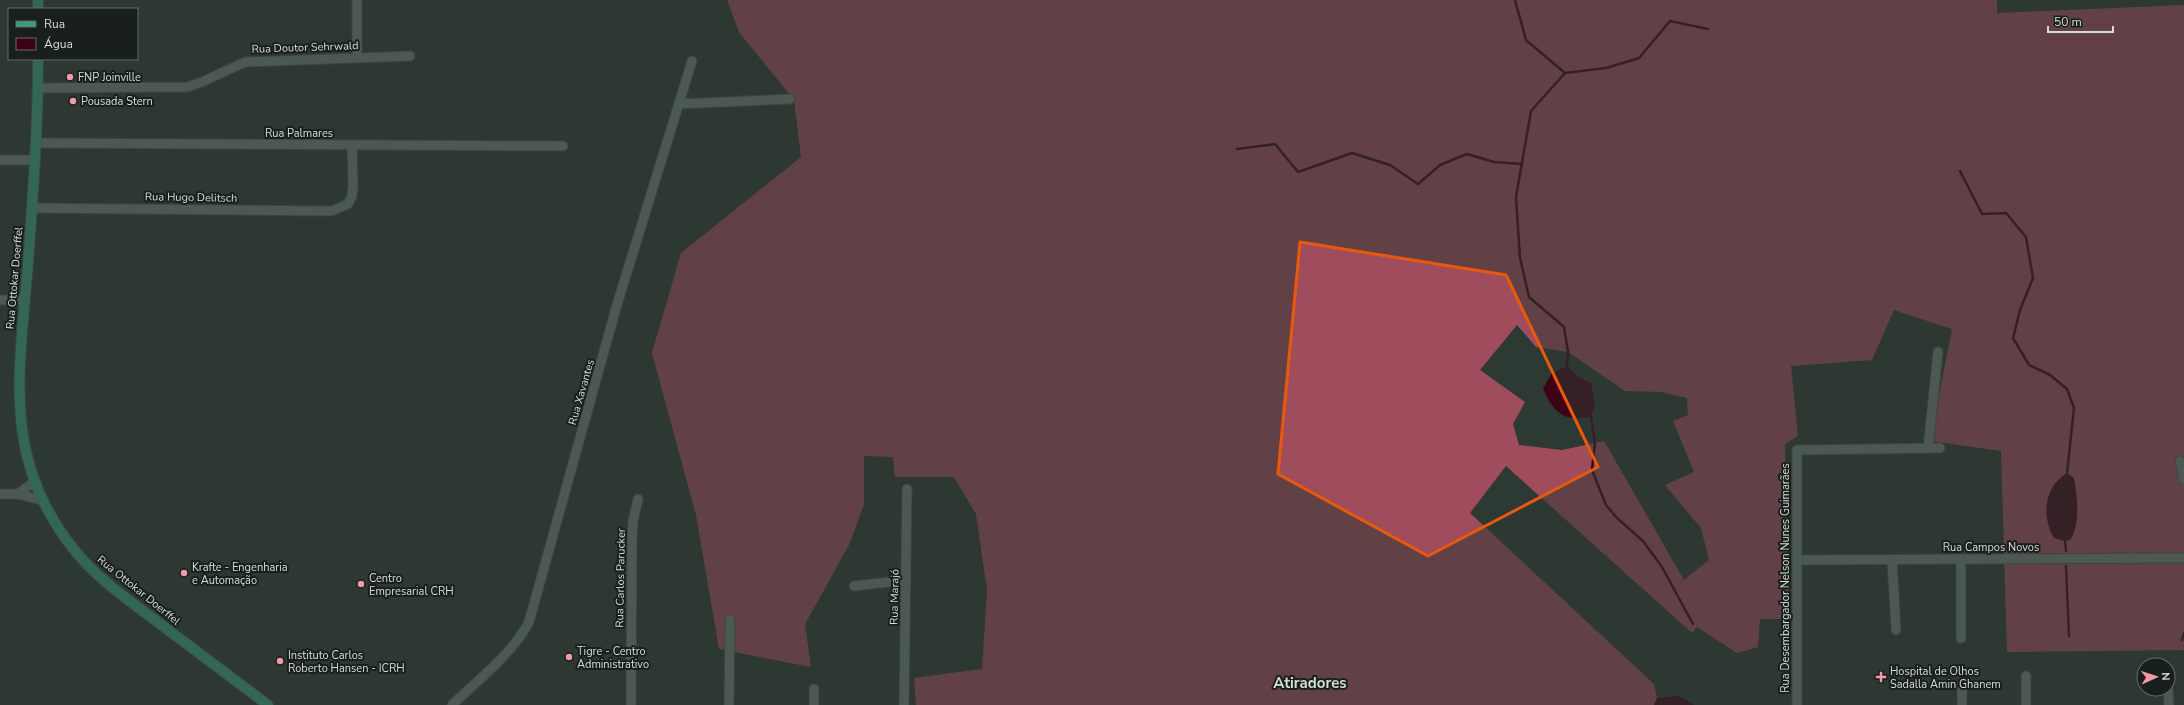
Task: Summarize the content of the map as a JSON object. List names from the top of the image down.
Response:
{
  "streets": {
    "main road": ["Rua Ottokar Doerffel"],
    "street": [
      "Rua Doutor Sehrwald",
      "Rua Palmares",
      "Rua Hugo Delitsch",
      "Rua Xavantes",
      "Rua Campos Novos",
      "Rua Carlos Parucker",
      "Rua Desembargador Nelson Nunes Guimarães",
      "Rua Marajó"
    ]
  },
  "crossings": [
    ["Rua Doutor Sehrwald", "Rua Ottokar Doerffel"],
    ["Rua Palmares", "Rua Hugo Delitsch"],
    ["Rua Palmares", "Rua Ottokar Doerffel"],
    ["Rua Hugo Delitsch", "Rua Ottokar Doerffel"],
    ["Rua Campos Novos", "Rua Desembargador Nelson Nunes Guimarães"]
  ],
  "districts": ["Atiradores"],
  "places": {
    "other": [
      "FNP Joinville",
      "Pousada Stern",
      "Krafte - Engenharia e Automação",
      "Centro Empresarial CRH",
      "Tigre - Centro Administrativo",
      "Instituto Carlos Roberto Hansen - ICRH"
    ],
    "health": ["Hospital de Olhos Sadalla Amin Ghanem"]
  },
  "legend": ["Rua", "Água"],
  "scale_bar": "50 m",
  "north": "right"
}
